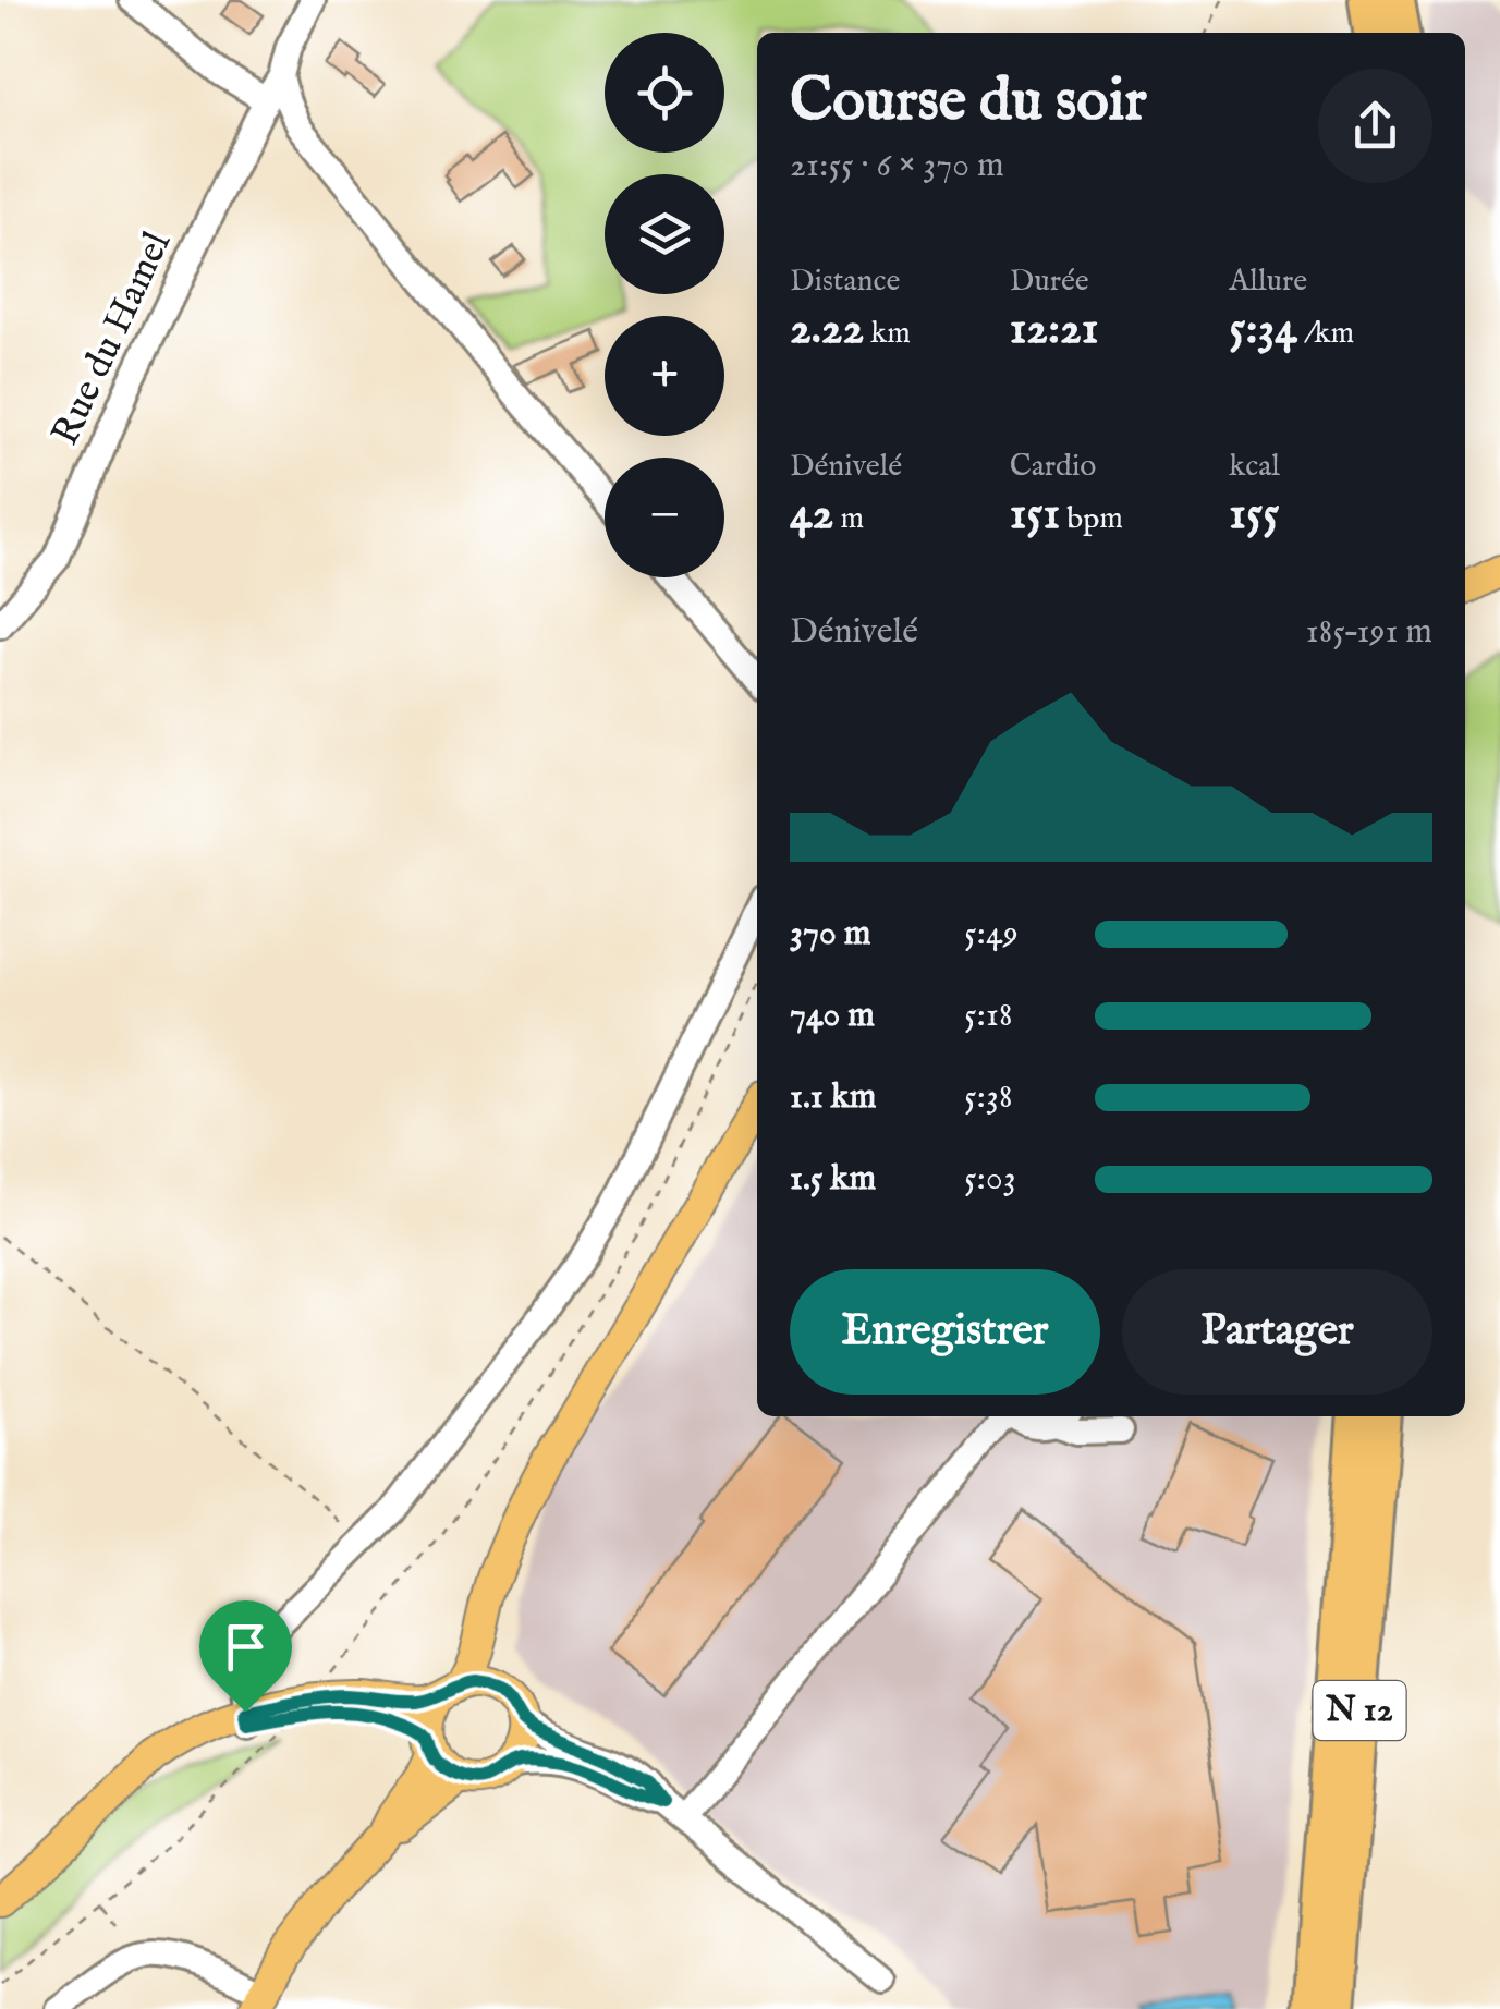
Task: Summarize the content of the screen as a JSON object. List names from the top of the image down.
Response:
{
  "streets": {
    "highway": ["N 12"],
    "street": ["Rue du Hamel"]
  },
  "page": {
    "map_buttons": ["+", "−"],
    "heading": ["Course du soir", "21:55 · 6 × 370 m"],
    "stats": [
      ["Distance", "2.22 km"],
      ["Durée", "12:21"],
      ["Allure", "5:34 /km"],
      ["Dénivelé", "42 m"],
      ["Cardio", "151 bpm"],
      ["kcal", "155"]
    ],
    "chart": ["Dénivelé", "185–191 m"],
    "list": [
      {
        "name": "370 m",
        "note": "5:49"
      },
      {
        "name": "740 m",
        "note": "5:18"
      },
      {
        "name": "1.1 km",
        "note": "5:38"
      },
      {
        "name": "1.5 km",
        "note": "5:03"
      }
    ],
    "buttons": ["Enregistrer", "Partager"]
  }
}
